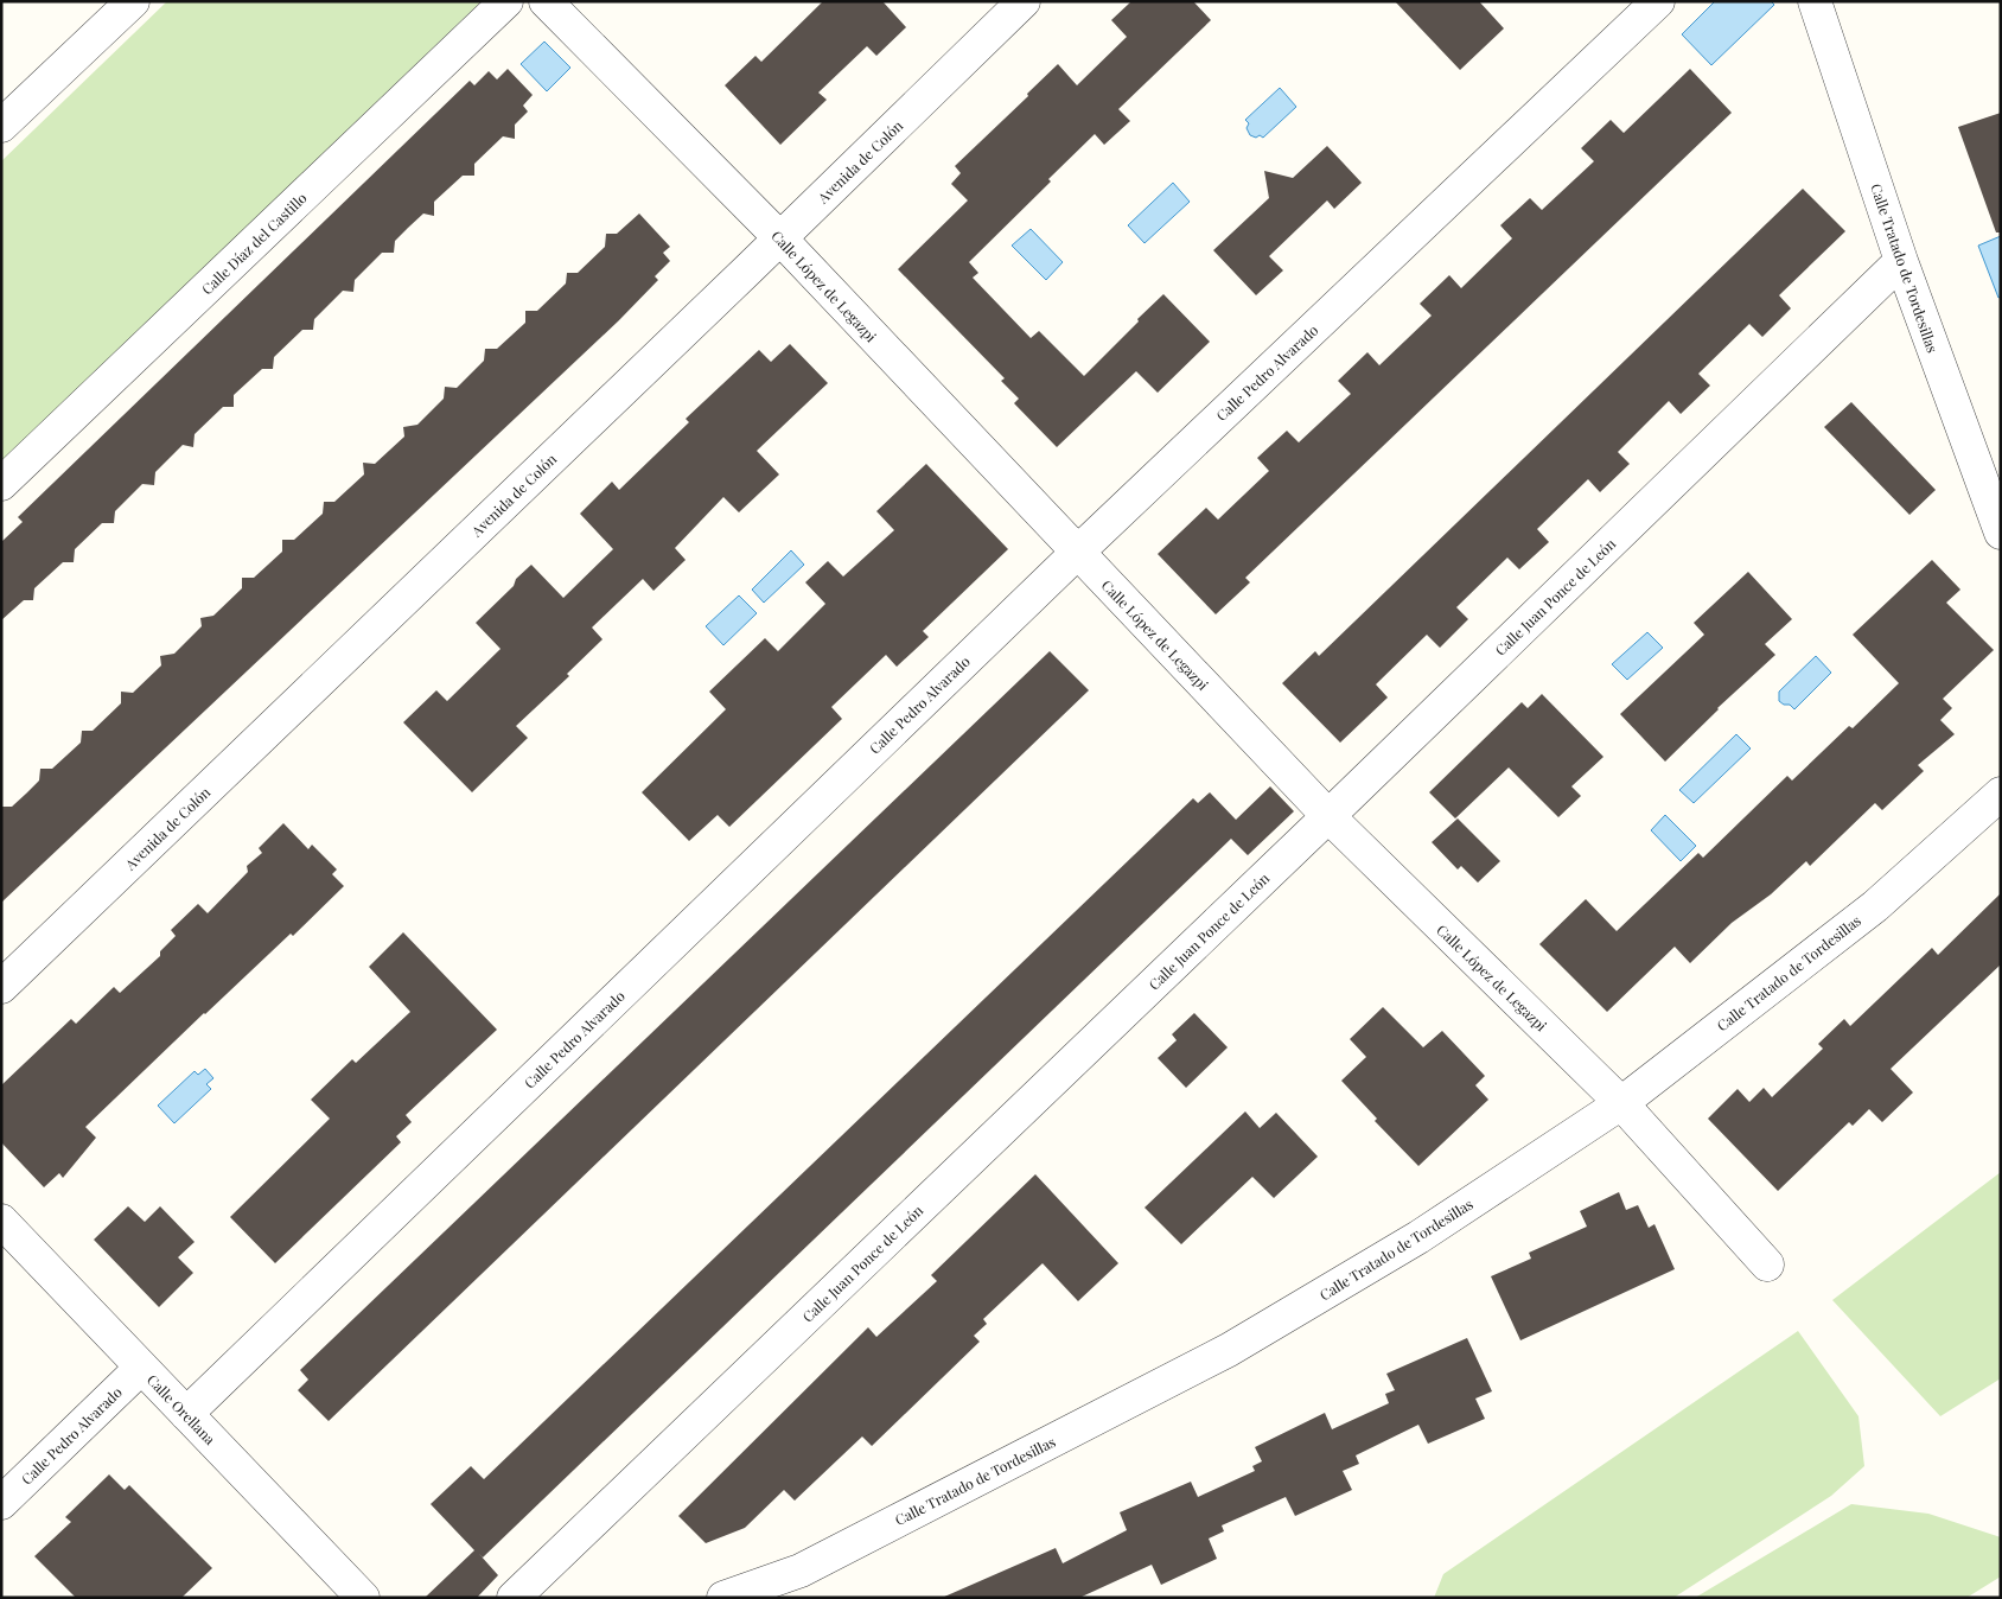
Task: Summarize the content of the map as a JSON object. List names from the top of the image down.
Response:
{
  "streets": {
    "street": [
      "Avenida de Colón",
      "Calle Díaz del Castillo",
      "Calle Tratado de Tordesillas",
      "Calle López de Legazpi",
      "Calle Pedro Alvarado",
      "Calle Juan Ponce de León",
      "Calle Orellana"
    ]
  },
  "crossings": [
    ["Avenida de Colón", "Calle López de Legazpi"],
    ["Calle Tratado de Tordesillas", "Calle López de Legazpi"],
    ["Calle Tratado de Tordesillas", "Calle Juan Ponce de León"],
    ["Calle López de Legazpi", "Calle Pedro Alvarado"],
    ["Calle López de Legazpi", "Calle Juan Ponce de León"],
    ["Calle Pedro Alvarado", "Calle Orellana"]
  ]
}
